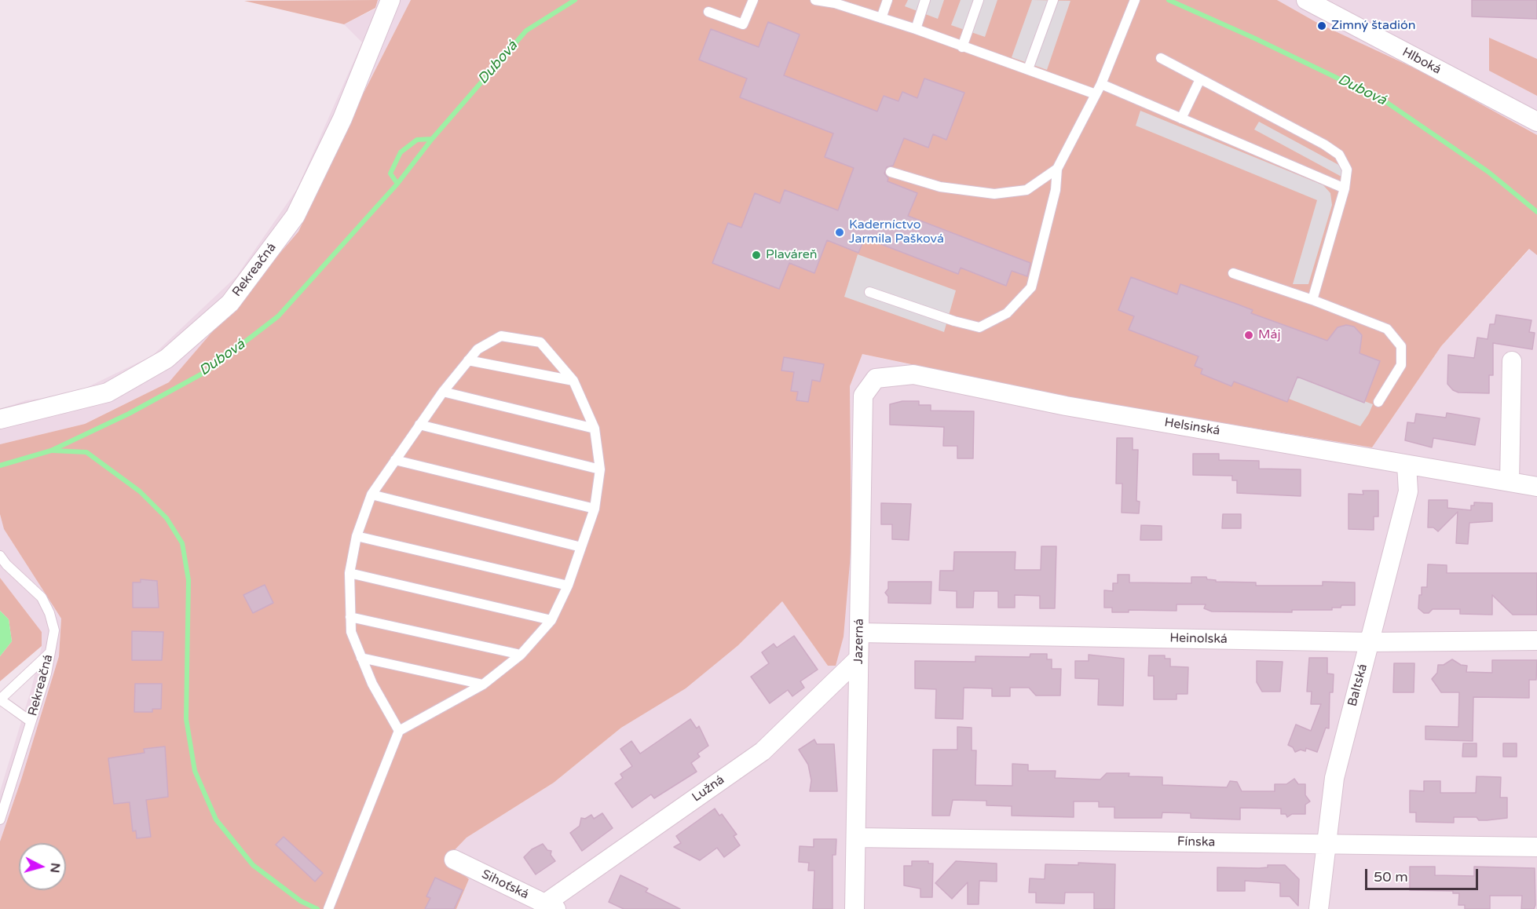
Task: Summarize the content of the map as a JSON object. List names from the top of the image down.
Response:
{
  "streets": {
    "street": [
      "Hlboká",
      "Rekreačná",
      "Helsinská",
      "Heinolská",
      "Jazerná",
      "Baltská",
      "Lužná",
      "Fínska",
      "Sihoťská"
    ]
  },
  "crossings": [
    ["Helsinská", "Jazerná"],
    ["Helsinská", "Baltská"],
    ["Heinolská", "Jazerná"],
    ["Heinolská", "Baltská"],
    ["Jazerná", "Lužná"],
    ["Jazerná", "Fínska"],
    ["Baltská", "Fínska"],
    ["Lužná", "Sihoťská"]
  ],
  "water": ["Dubová"],
  "places": [
    "Zimný štadión",
    "Kaderníctvo Jarmila Pašková",
    "Plaváreň",
    "Máj"
  ],
  "scale_bar": "50 m",
  "north": "right"
}
